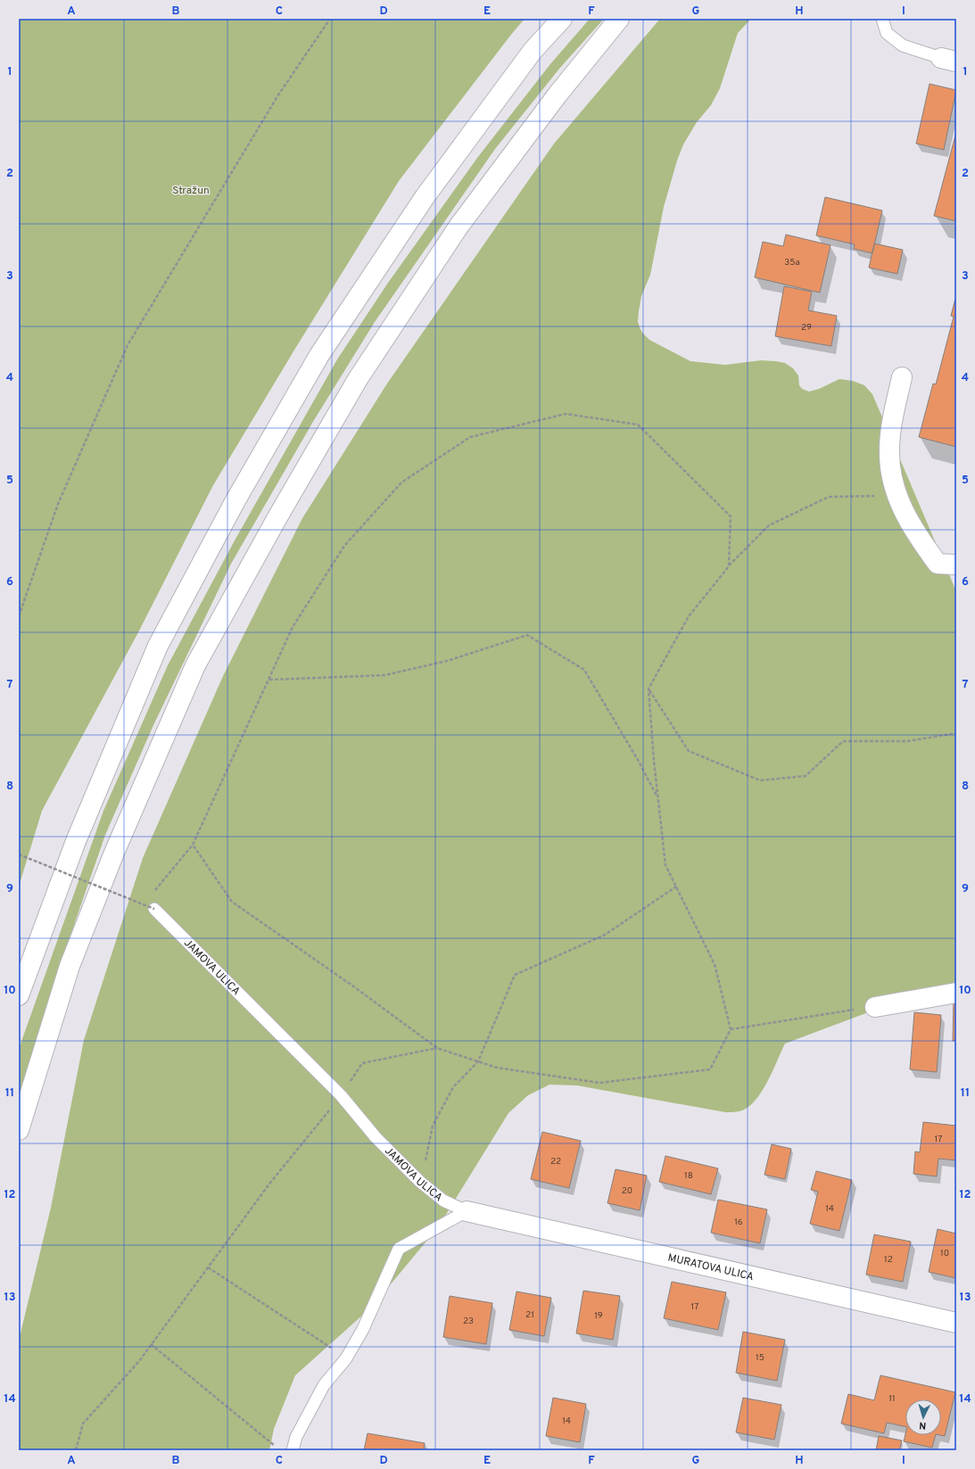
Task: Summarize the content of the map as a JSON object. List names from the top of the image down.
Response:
{
  "streets": {
    "main road": ["MURATOVA ULICA"],
    "lane": ["JAMOVA ULICA"]
  },
  "crossings": [
    ["JAMOVA ULICA", "MURATOVA ULICA"]
  ],
  "parks": ["Stražun"],
  "house_numbers": [
    "35a",
    "29",
    "17",
    "22",
    "18",
    "20",
    "14",
    "16",
    "10",
    "12",
    "17",
    "21",
    "19",
    "23",
    "15",
    "11",
    "14"
  ],
  "north": "bottom",
  "grid": {
    "columns": [
      "A",
      "B",
      "C",
      "D",
      "E",
      "F",
      "G",
      "H",
      "I"
    ],
    "rows": [
      "1",
      "2",
      "3",
      "4",
      "5",
      "6",
      "7",
      "8",
      "9",
      "10",
      "11",
      "12",
      "13",
      "14"
    ]
  }
}
